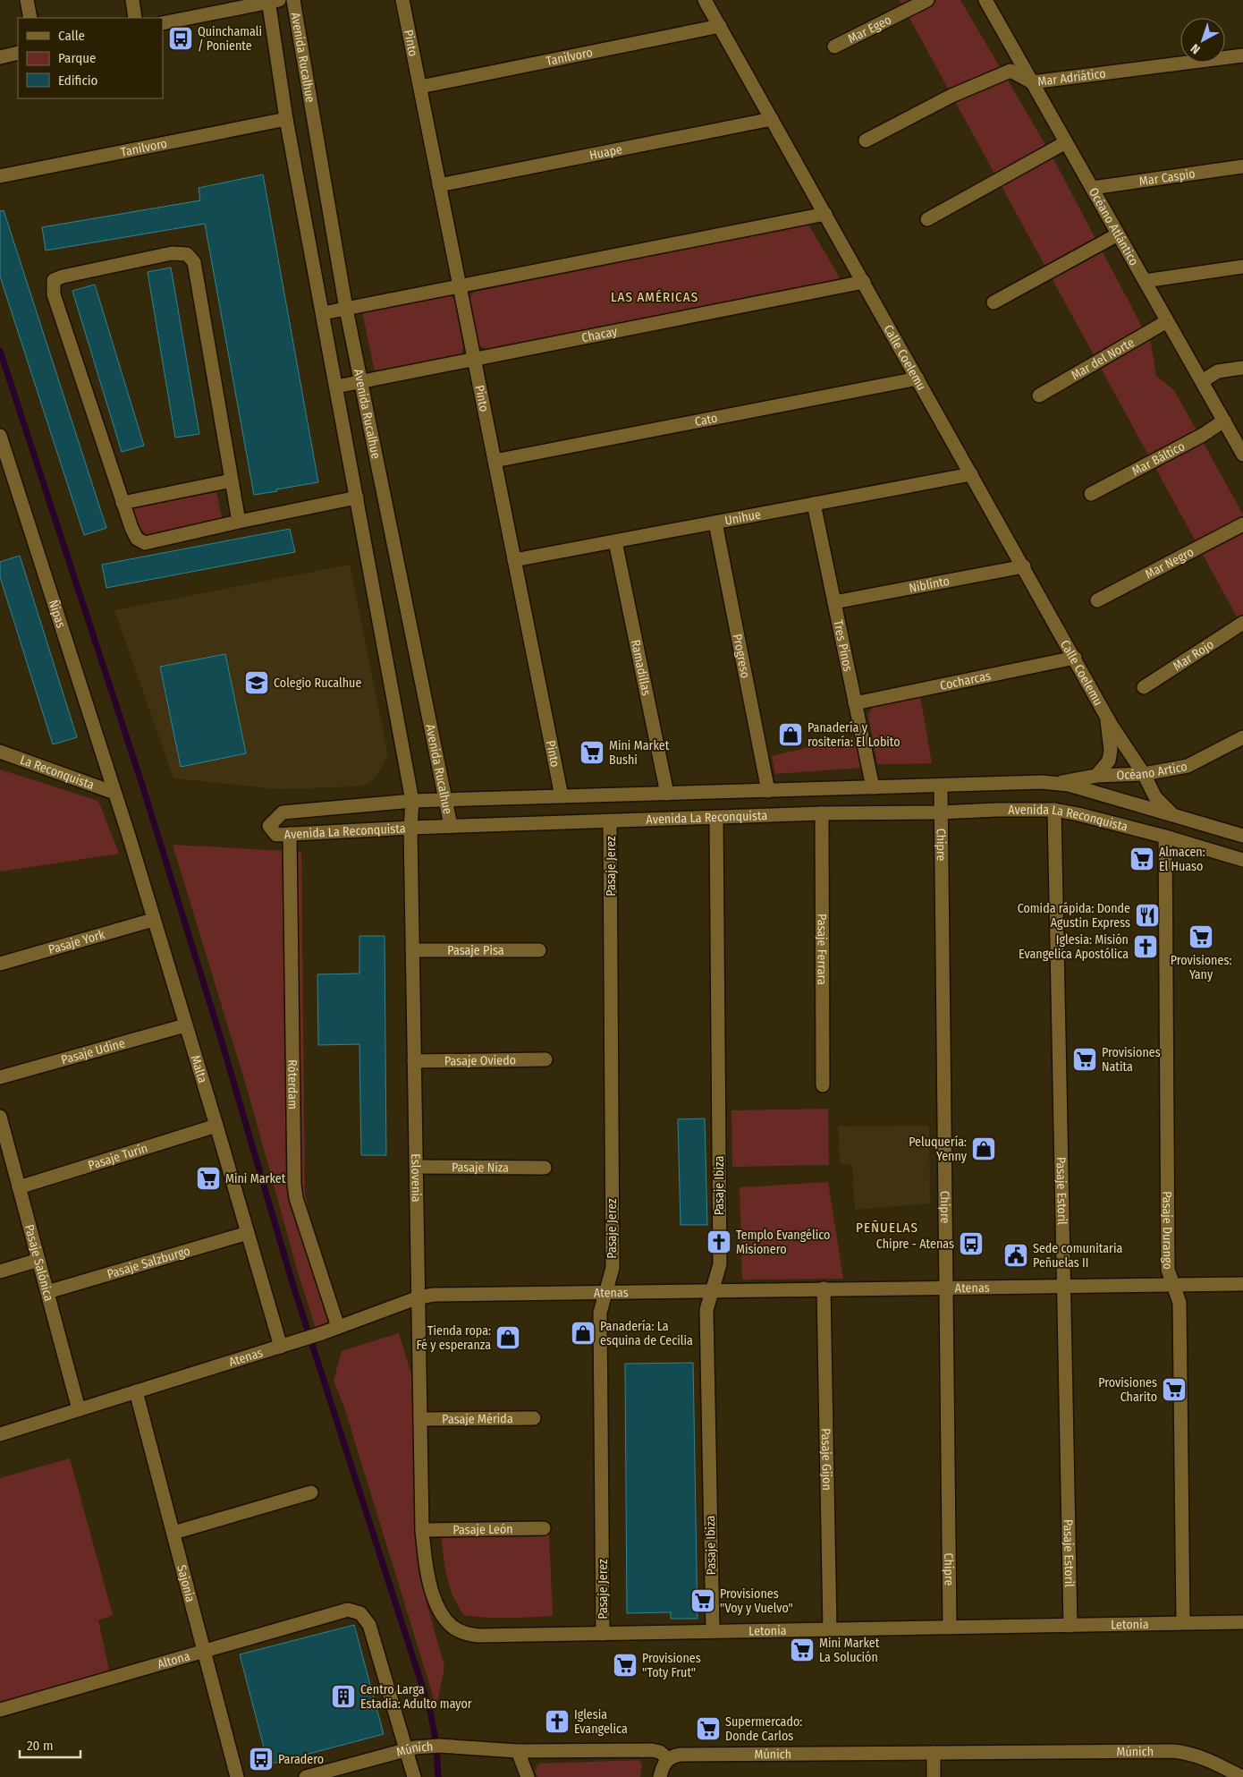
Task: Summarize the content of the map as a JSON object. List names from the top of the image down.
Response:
{
  "streets": {
    "street": [
      "Mar Egeo",
      "Pinto",
      "Tanilvoro",
      "Avenida Rucalhue",
      "Mar Adriático",
      "Huape",
      "Mar Caspio",
      "Océano Atlántico",
      "Chacay",
      "Calle Coelemu",
      "Mar del Norte",
      "Cato",
      "Mar Báltico",
      "Unihue",
      "Mar Negro",
      "Niblinto",
      "Ñipas",
      "Tres Pinos",
      "Mar Rojo",
      "Progreso",
      "Ramadillas",
      "Cocharcas",
      "Océano Artico",
      "La Reconquista",
      "Avenida La Reconquista",
      "Chipre",
      "Pasaje Jerez",
      "Pasaje York",
      "Pasaje Ferrara",
      "Pasaje Pisa",
      "Pasaje Udine",
      "Pasaje Oviedo",
      "Malta",
      "Róterdam",
      "Pasaje Turín",
      "Pasaje Niza",
      "Eslovenia",
      "Pasaje Ibiza",
      "Pasaje Estoril",
      "Pasaje Durango",
      "Pasaje Salónica",
      "Pasaje Salzburgo",
      "Atenas",
      "Pasaje Mérida",
      "Pasaje Gijon",
      "Pasaje León",
      "Sajonia",
      "Letonia",
      "Altona",
      "Múnich"
    ]
  },
  "crossings": [
    ["Pinto", "Tanilvoro"],
    ["Pinto", "Huape"],
    ["Pinto", "Chacay"],
    ["Pinto", "Cato"],
    ["Pinto", "Unihue"],
    ["Pinto", "Avenida La Reconquista"],
    ["Tanilvoro", "Avenida Rucalhue"],
    ["Tanilvoro", "Calle Coelemu"],
    ["Avenida Rucalhue", "Chacay"],
    ["Avenida Rucalhue", "Avenida La Reconquista"],
    ["Avenida Rucalhue", "Eslovenia"],
    ["Mar Adriático", "Océano Atlántico"],
    ["Huape", "Calle Coelemu"],
    ["Mar Caspio", "Océano Atlántico"],
    ["Océano Atlántico", "Mar del Norte"],
    ["Océano Atlántico", "Mar Báltico"],
    ["Chacay", "Calle Coelemu"],
    ["Calle Coelemu", "Cato"],
    ["Calle Coelemu", "Unihue"],
    ["Calle Coelemu", "Niblinto"],
    ["Calle Coelemu", "Cocharcas"],
    ["Calle Coelemu", "Océano Artico"],
    ["Calle Coelemu", "Avenida La Reconquista"],
    ["Unihue", "Tres Pinos"],
    ["Unihue", "Progreso"],
    ["Unihue", "Ramadillas"],
    ["Niblinto", "Tres Pinos"],
    ["Ñipas", "La Reconquista"],
    ["Ñipas", "Malta"],
    ["Tres Pinos", "Cocharcas"],
    ["Tres Pinos", "Avenida La Reconquista"],
    ["Progreso", "Avenida La Reconquista"],
    ["Ramadillas", "Avenida La Reconquista"],
    ["Océano Artico", "Avenida La Reconquista"],
    ["La Reconquista", "Malta"],
    ["Avenida La Reconquista", "Chipre"],
    ["Avenida La Reconquista", "Pasaje Jerez"],
    ["Avenida La Reconquista", "Pasaje Ferrara"],
    ["Avenida La Reconquista", "Róterdam"],
    ["Avenida La Reconquista", "Eslovenia"],
    ["Avenida La Reconquista", "Pasaje Ibiza"],
    ["Avenida La Reconquista", "Pasaje Estoril"],
    ["Avenida La Reconquista", "Pasaje Durango"],
    ["Chipre", "Atenas"],
    ["Chipre", "Letonia"],
    ["Pasaje Jerez", "Atenas"],
    ["Pasaje Jerez", "Letonia"],
    ["Pasaje York", "Malta"],
    ["Pasaje Pisa", "Eslovenia"],
    ["Pasaje Udine", "Malta"],
    ["Pasaje Oviedo", "Eslovenia"],
    ["Malta", "Pasaje Turín"],
    ["Malta", "Pasaje Salzburgo"],
    ["Malta", "Atenas"],
    ["Róterdam", "Atenas"],
    ["Pasaje Turín", "Pasaje Salónica"],
    ["Pasaje Niza", "Eslovenia"],
    ["Eslovenia", "Atenas"],
    ["Eslovenia", "Pasaje Mérida"],
    ["Eslovenia", "Pasaje León"],
    ["Eslovenia", "Letonia"],
    ["Pasaje Ibiza", "Atenas"],
    ["Pasaje Ibiza", "Letonia"],
    ["Pasaje Estoril", "Atenas"],
    ["Pasaje Estoril", "Letonia"],
    ["Pasaje Durango", "Atenas"],
    ["Pasaje Durango", "Letonia"],
    ["Pasaje Salónica", "Pasaje Salzburgo"],
    ["Pasaje Salónica", "Atenas"],
    ["Atenas", "Pasaje Gijon"],
    ["Atenas", "Sajonia"],
    ["Pasaje Gijon", "Letonia"],
    ["Pasaje León", "Letonia"],
    ["Sajonia", "Altona"],
    ["Altona", "Múnich"]
  ],
  "districts": ["LAS AMÉRICAS", "PEÑUELAS"],
  "places": {
    "bus stop": ["Quinchamali / Poniente", "Chipre - Atenas", "Paradero"],
    "school or university": ["Colegio Rucalhue"],
    "shop": [
      "Panadería y rositería: El Lobito",
      "Peluquería: Yenny",
      "Panadería: La esquina de Cecilia",
      "Tienda ropa: Fé y esperanza"
    ],
    "supermarket": [
      "Mini Market Bushi",
      "Almacen: El Huaso",
      "Provisiones: Yany",
      "Provisiones Natita",
      "Mini Market",
      "Provisiones Charito",
      "Provisiones \"Voy y Vuelvo\"",
      "Mini Market La Solución",
      "Provisiones \"Toty Frut\"",
      "Supermercado: Donde Carlos"
    ],
    "restaurant": ["Comida rápida: Donde Agustin Express"],
    "church": ["Iglesia: Misión Evangelica Apostólica", "Templo Evangélico Misionero", "Iglesia Evangelica"],
    "public building": ["Sede comunitaria Peñuelas II"],
    "building": ["Centro Larga Estadia: Adulto mayor"]
  },
  "legend": ["Calle", "Parque", "Edificio"],
  "scale_bar": "20 m",
  "north": "bottom left"
}
